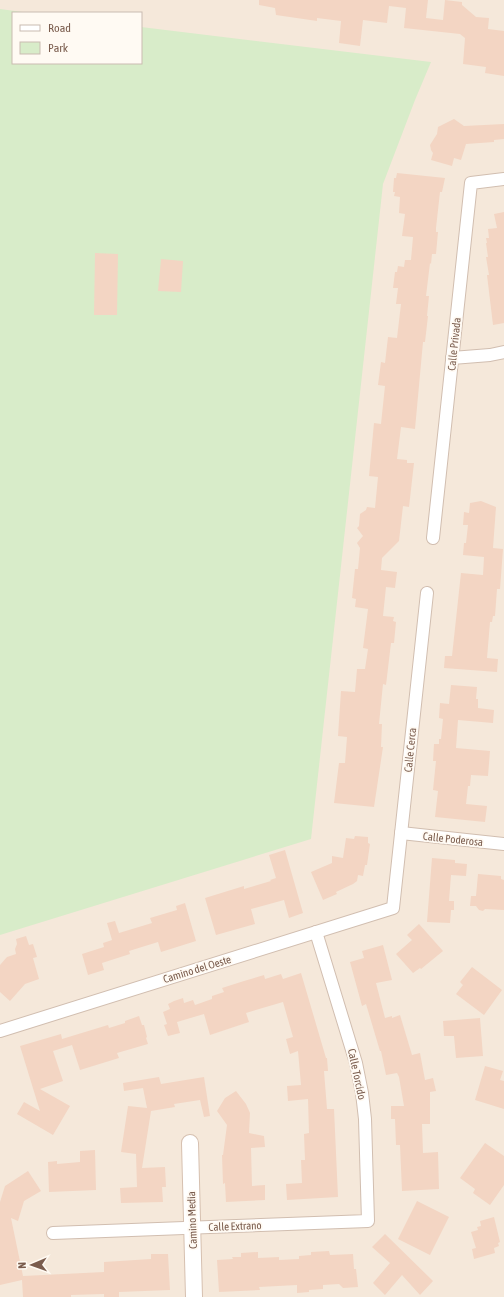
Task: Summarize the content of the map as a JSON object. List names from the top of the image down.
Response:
{
  "streets": {
    "street": [
      "Calle Privada",
      "Calle Cerca",
      "Calle Poderosa",
      "Camino del Oeste",
      "Calle Torcido",
      "Camino Media",
      "Calle Extrano"
    ]
  },
  "crossings": [
    ["Calle Cerca", "Calle Poderosa"],
    ["Calle Cerca", "Camino del Oeste"],
    ["Camino del Oeste", "Calle Torcido"],
    ["Calle Torcido", "Calle Extrano"],
    ["Camino Media", "Calle Extrano"]
  ],
  "legend": ["Road", "Park"],
  "north": "left"
}
